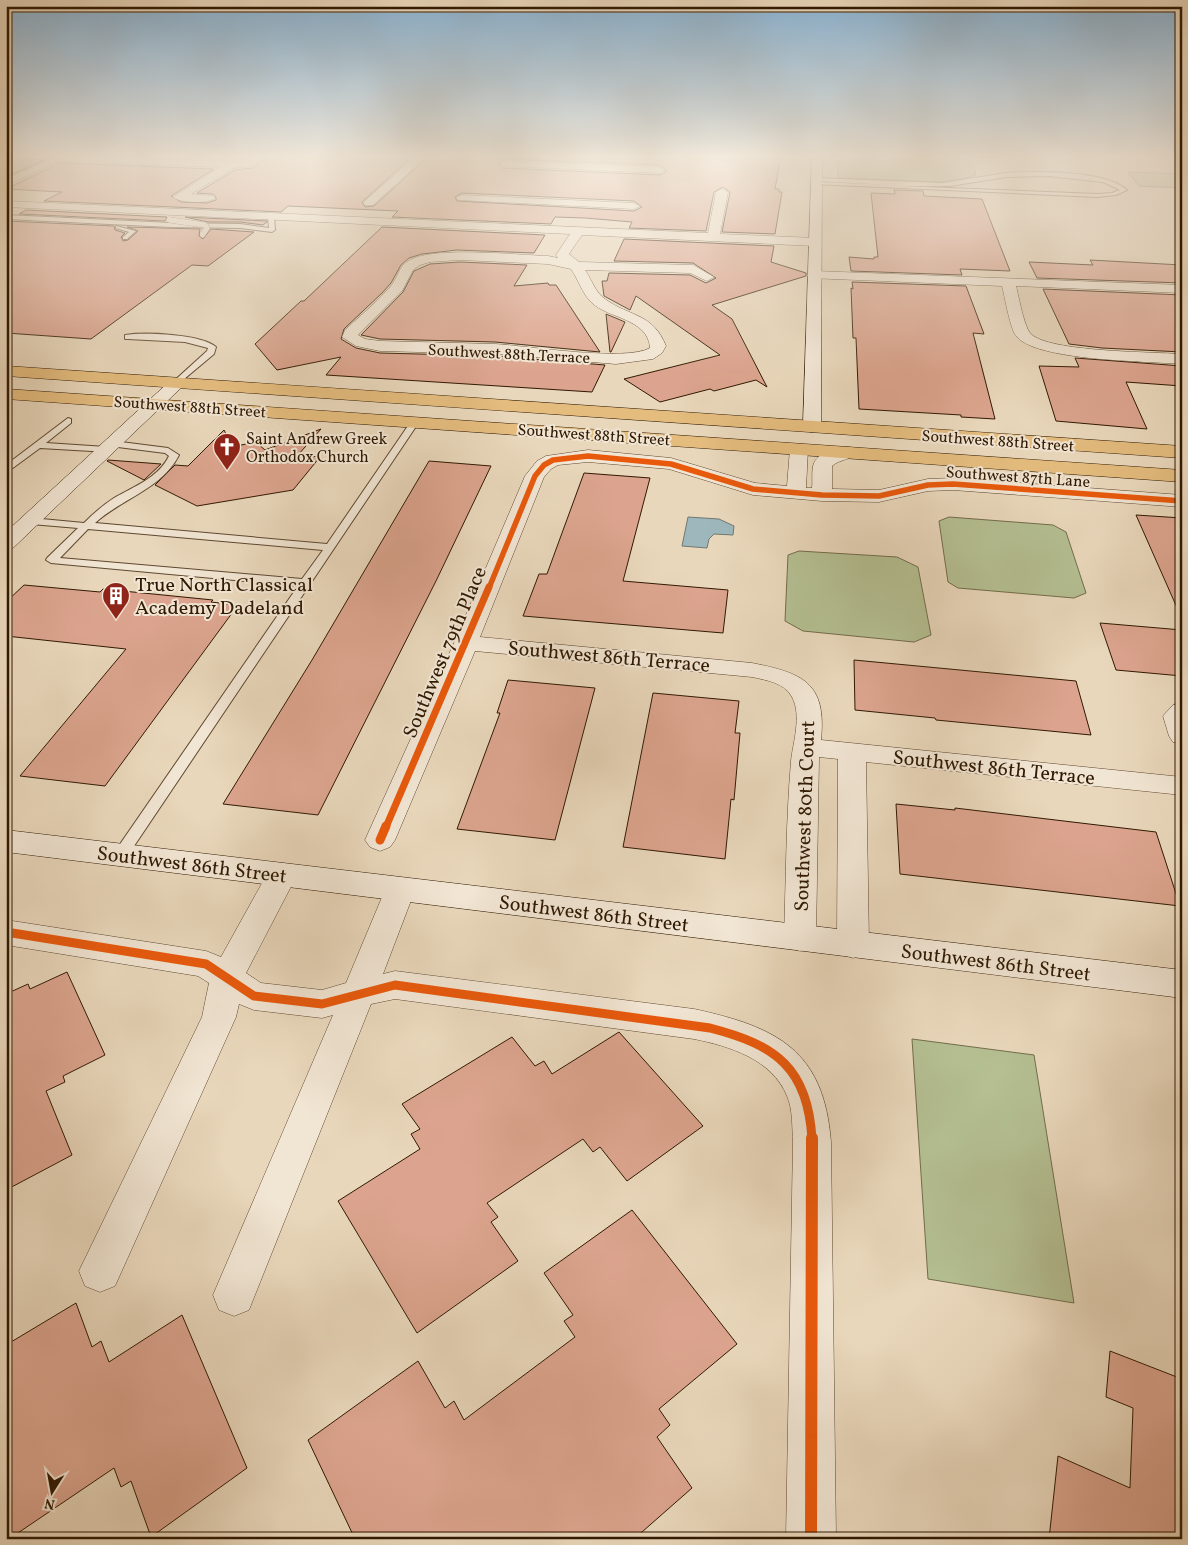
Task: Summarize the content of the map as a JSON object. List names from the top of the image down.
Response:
{
  "streets": {
    "main road": ["Southwest 88th Street"],
    "street": [
      "Southwest 88th Terrace",
      "Southwest 87th Lane",
      "Southwest 79th Place",
      "Southwest 86th Terrace",
      "Southwest 80th Court",
      "Southwest 86th Street"
    ]
  },
  "crossings": [
    ["Southwest 87th Lane", "Southwest 79th Place"],
    ["Southwest 79th Place", "Southwest 86th Terrace"],
    ["Southwest 86th Terrace", "Southwest 80th Court"],
    ["Southwest 80th Court", "Southwest 86th Street"]
  ],
  "places": {
    "church": ["Saint Andrew Greek Orthodox Church"],
    "building": ["True North Classical Academy Dadeland"]
  },
  "north": "bottom"
}
